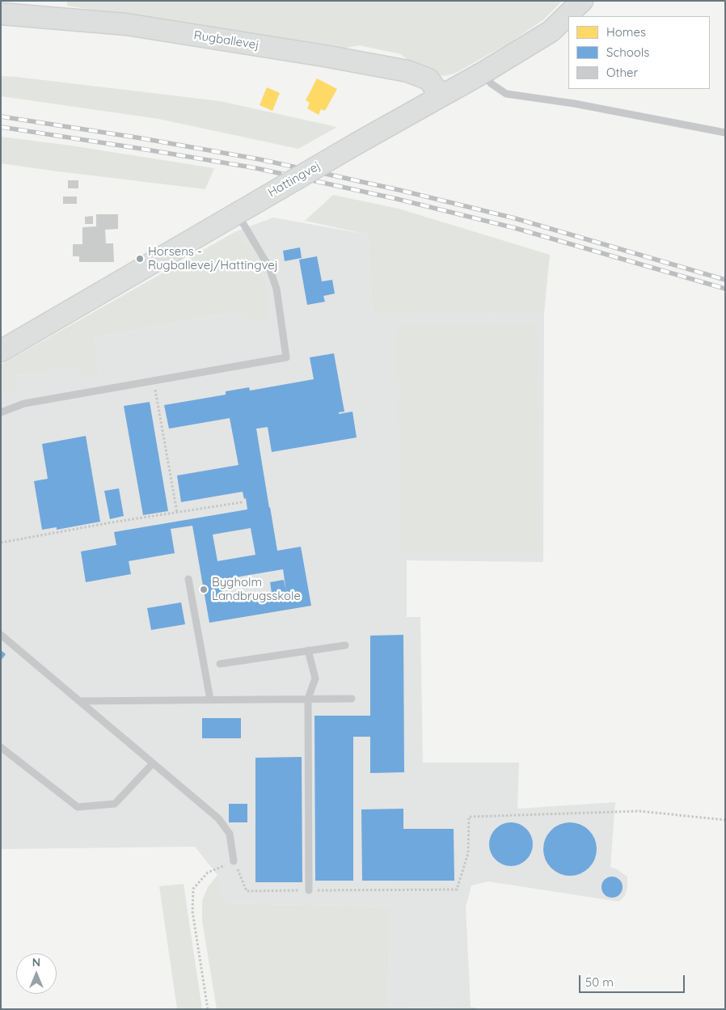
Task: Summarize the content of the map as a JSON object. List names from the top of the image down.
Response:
{
  "streets": {
    "street": ["Rugballevej", "Hattingvej"]
  },
  "crossings": [
    ["Rugballevej", "Hattingvej"]
  ],
  "places": ["Horsens - Rugballevej/Hattingvej", "Bygholm Landbrugsskole"],
  "legend": ["Homes", "Schools", "Other"],
  "scale_bar": "50 m",
  "north": "top"
}
